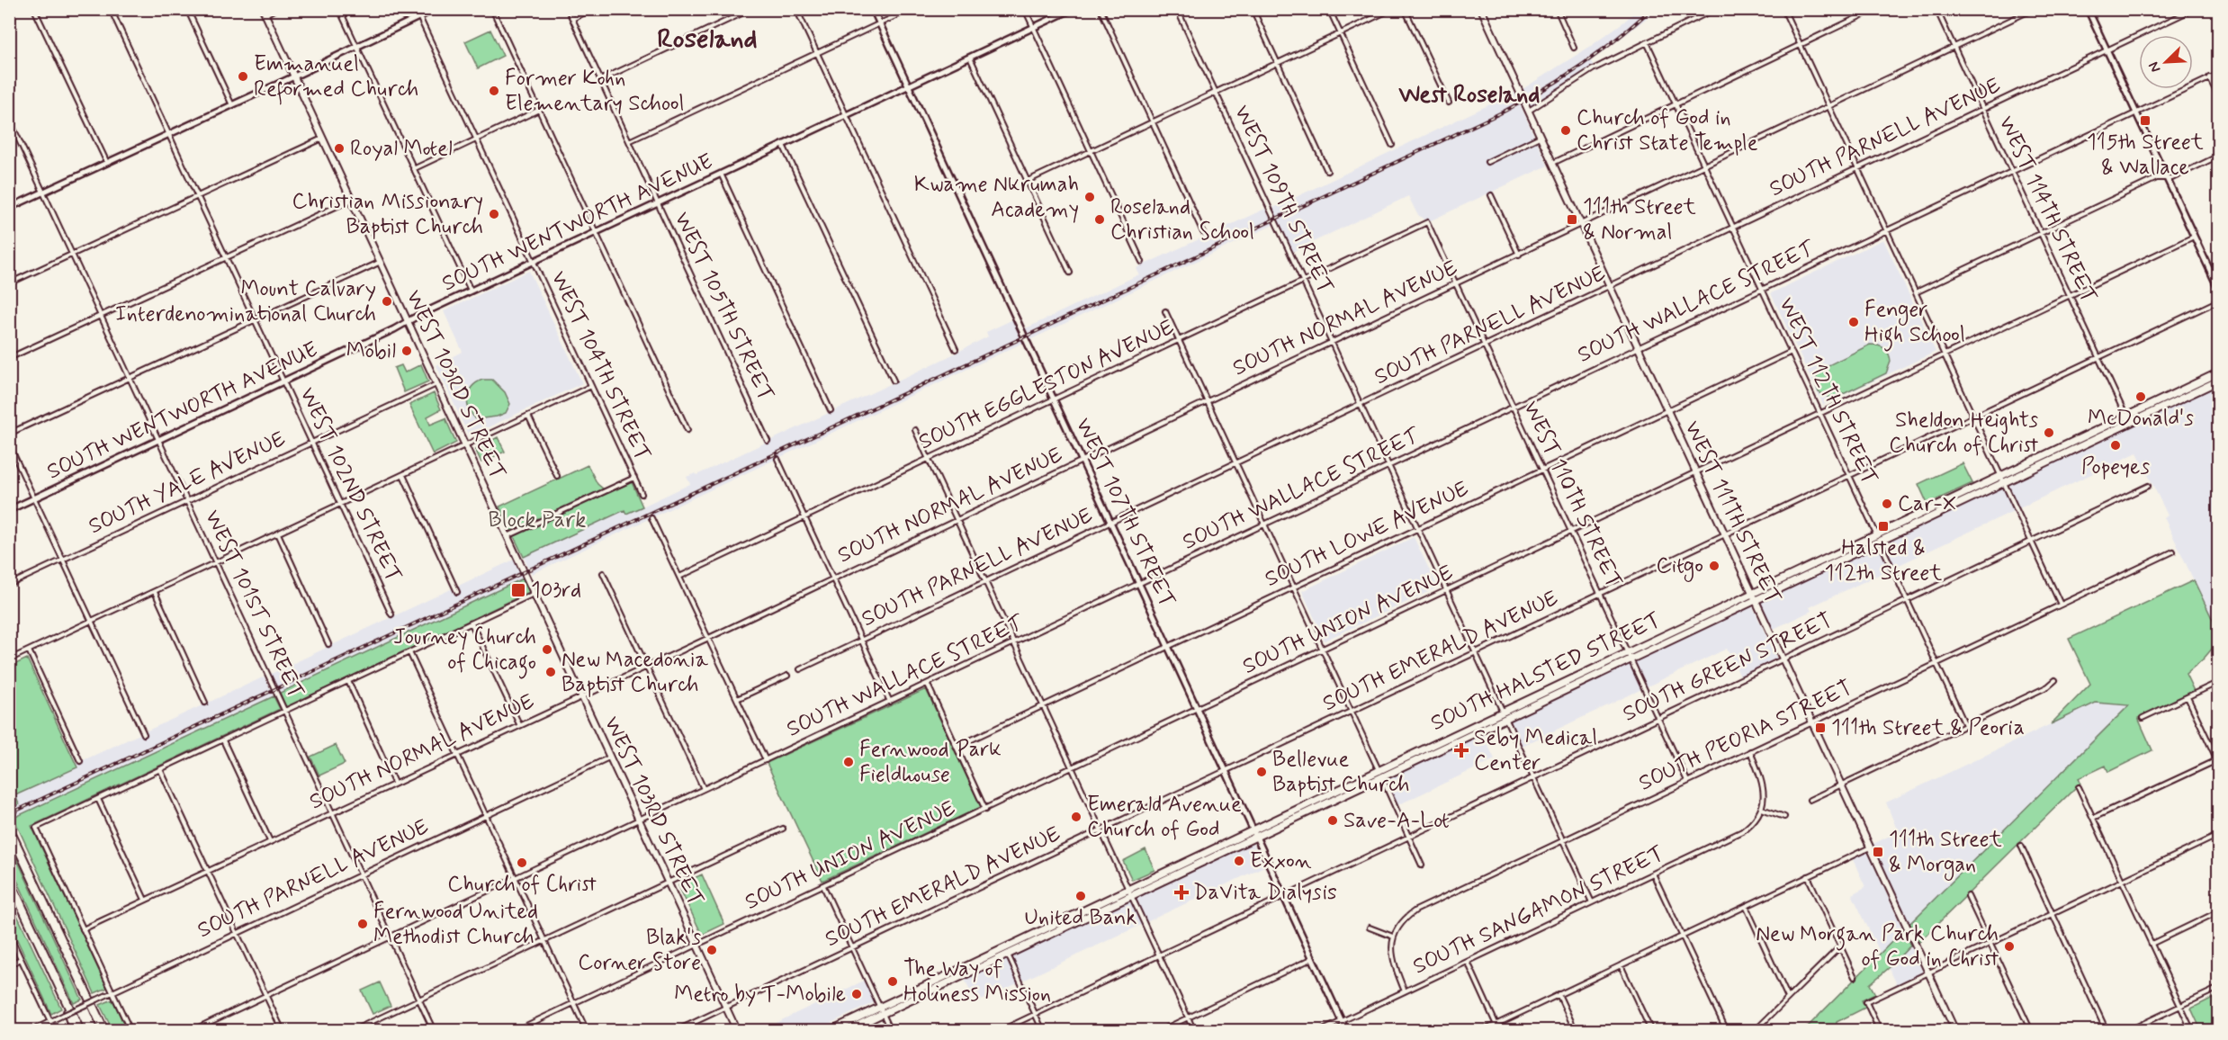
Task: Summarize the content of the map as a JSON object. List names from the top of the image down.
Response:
{
  "streets": {
    "main road": ["WEST 103RD STREET", "WEST 111TH STREET", "SOUTH HALSTED STREET"],
    "street": [
      "SOUTH PARNELL AVENUE",
      "WEST 109TH STREET",
      "WEST 114TH STREET",
      "SOUTH WENTWORTH AVENUE",
      "SOUTH WALLACE STREET",
      "WEST 105TH STREET",
      "SOUTH NORMAL AVENUE",
      "WEST 104TH STREET",
      "SOUTH EGGLESTON AVENUE",
      "WEST 112TH STREET",
      "SOUTH YALE AVENUE",
      "WEST 102ND STREET",
      "WEST 110TH STREET",
      "WEST 107TH STREET",
      "SOUTH LOWE AVENUE",
      "WEST 101ST STREET",
      "SOUTH UNION AVENUE",
      "SOUTH EMERALD AVENUE",
      "SOUTH GREEN STREET",
      "SOUTH PEORIA STREET",
      "SOUTH SANGAMON STREET"
    ]
  },
  "crossings": [
    ["SOUTH PARNELL AVENUE", "WEST 109TH STREET"],
    ["SOUTH PARNELL AVENUE", "WEST 114TH STREET"],
    ["SOUTH PARNELL AVENUE", "WEST 103RD STREET"],
    ["SOUTH PARNELL AVENUE", "WEST 112TH STREET"],
    ["SOUTH PARNELL AVENUE", "WEST 110TH STREET"],
    ["SOUTH PARNELL AVENUE", "WEST 107TH STREET"],
    ["SOUTH PARNELL AVENUE", "WEST 111TH STREET"],
    ["SOUTH PARNELL AVENUE", "WEST 101ST STREET"],
    ["WEST 109TH STREET", "SOUTH WALLACE STREET"],
    ["WEST 109TH STREET", "SOUTH NORMAL AVENUE"],
    ["WEST 109TH STREET", "SOUTH EGGLESTON AVENUE"],
    ["WEST 109TH STREET", "SOUTH LOWE AVENUE"],
    ["WEST 109TH STREET", "SOUTH UNION AVENUE"],
    ["WEST 109TH STREET", "SOUTH EMERALD AVENUE"],
    ["WEST 109TH STREET", "SOUTH GREEN STREET"],
    ["WEST 109TH STREET", "SOUTH HALSTED STREET"],
    ["WEST 109TH STREET", "SOUTH PEORIA STREET"],
    ["WEST 109TH STREET", "SOUTH SANGAMON STREET"],
    ["WEST 114TH STREET", "SOUTH WALLACE STREET"],
    ["WEST 114TH STREET", "SOUTH NORMAL AVENUE"],
    ["WEST 114TH STREET", "SOUTH UNION AVENUE"],
    ["WEST 114TH STREET", "SOUTH EMERALD AVENUE"],
    ["WEST 114TH STREET", "SOUTH HALSTED STREET"],
    ["SOUTH WENTWORTH AVENUE", "WEST 105TH STREET"],
    ["SOUTH WENTWORTH AVENUE", "WEST 104TH STREET"],
    ["SOUTH WENTWORTH AVENUE", "WEST 103RD STREET"],
    ["SOUTH WENTWORTH AVENUE", "WEST 102ND STREET"],
    ["SOUTH WENTWORTH AVENUE", "WEST 107TH STREET"],
    ["SOUTH WENTWORTH AVENUE", "WEST 101ST STREET"],
    ["SOUTH WALLACE STREET", "WEST 103RD STREET"],
    ["SOUTH WALLACE STREET", "WEST 112TH STREET"],
    ["SOUTH WALLACE STREET", "WEST 110TH STREET"],
    ["SOUTH WALLACE STREET", "WEST 107TH STREET"],
    ["SOUTH WALLACE STREET", "WEST 111TH STREET"],
    ["SOUTH WALLACE STREET", "WEST 101ST STREET"],
    ["SOUTH NORMAL AVENUE", "WEST 103RD STREET"],
    ["SOUTH NORMAL AVENUE", "WEST 112TH STREET"],
    ["SOUTH NORMAL AVENUE", "WEST 110TH STREET"],
    ["SOUTH NORMAL AVENUE", "WEST 107TH STREET"],
    ["SOUTH NORMAL AVENUE", "WEST 111TH STREET"],
    ["SOUTH NORMAL AVENUE", "WEST 101ST STREET"],
    ["WEST 103RD STREET", "SOUTH YALE AVENUE"],
    ["WEST 103RD STREET", "SOUTH UNION AVENUE"],
    ["WEST 103RD STREET", "SOUTH EMERALD AVENUE"],
    ["SOUTH EGGLESTON AVENUE", "WEST 110TH STREET"],
    ["SOUTH EGGLESTON AVENUE", "WEST 107TH STREET"],
    ["WEST 112TH STREET", "SOUTH LOWE AVENUE"],
    ["WEST 112TH STREET", "SOUTH UNION AVENUE"],
    ["WEST 112TH STREET", "SOUTH EMERALD AVENUE"],
    ["WEST 112TH STREET", "SOUTH GREEN STREET"],
    ["WEST 112TH STREET", "SOUTH HALSTED STREET"],
    ["WEST 112TH STREET", "SOUTH PEORIA STREET"],
    ["SOUTH YALE AVENUE", "WEST 102ND STREET"],
    ["SOUTH YALE AVENUE", "WEST 101ST STREET"],
    ["WEST 110TH STREET", "SOUTH LOWE AVENUE"],
    ["WEST 110TH STREET", "SOUTH UNION AVENUE"],
    ["WEST 110TH STREET", "SOUTH EMERALD AVENUE"],
    ["WEST 110TH STREET", "SOUTH GREEN STREET"],
    ["WEST 110TH STREET", "SOUTH HALSTED STREET"],
    ["WEST 110TH STREET", "SOUTH PEORIA STREET"],
    ["WEST 107TH STREET", "SOUTH LOWE AVENUE"],
    ["WEST 107TH STREET", "SOUTH UNION AVENUE"],
    ["WEST 107TH STREET", "SOUTH EMERALD AVENUE"],
    ["WEST 107TH STREET", "SOUTH GREEN STREET"],
    ["WEST 107TH STREET", "SOUTH HALSTED STREET"],
    ["WEST 107TH STREET", "SOUTH SANGAMON STREET"],
    ["WEST 111TH STREET", "SOUTH LOWE AVENUE"],
    ["WEST 111TH STREET", "SOUTH UNION AVENUE"],
    ["WEST 111TH STREET", "SOUTH EMERALD AVENUE"],
    ["WEST 111TH STREET", "SOUTH GREEN STREET"],
    ["WEST 111TH STREET", "SOUTH HALSTED STREET"],
    ["WEST 111TH STREET", "SOUTH PEORIA STREET"]
  ],
  "districts": ["Roseland", "West Roseland"],
  "parks": ["Block Park"],
  "places": {
    "other": [
      "Emmanuel Reformed Church",
      "Former Kohn Elementary School",
      "Church of God in Christ State Temple",
      "Royal Motel",
      "Kwame Nkrumah Academy",
      "Christian Missionary Baptist Church",
      "Roseland Christian School",
      "Mount Calvary Interdenominational Church",
      "Fenger High School",
      "Mobil",
      "McDonald's",
      "Sheldon Heights Church of Christ",
      "Popeyes",
      "Car-X",
      "Citgo",
      "Journey Church of Chicago",
      "New Macedonia Baptist Church",
      "Fernwood Park Fieldhouse",
      "Bellevue Baptist Church",
      "Emerald Avenue Church of God",
      "Save-A-Lot",
      "Exxon",
      "Church of Christ",
      "United Bank",
      "Fernwood United Methodist Church",
      "New Morgan Park Church of God in Christ",
      "Blak's Corner Store",
      "The Way of Holiness Mission",
      "Metro by T-Mobile"
    ],
    "transit": [
      "115th Street & Wallace",
      "111th Street & Normal",
      "Halsted & 112th Street",
      "103rd",
      "111th Street & Peoria",
      "111th Street & Morgan"
    ],
    "health": ["Seby Medical Center", "DaVita Dialysis"]
  },
  "north": "bottom left"
}
